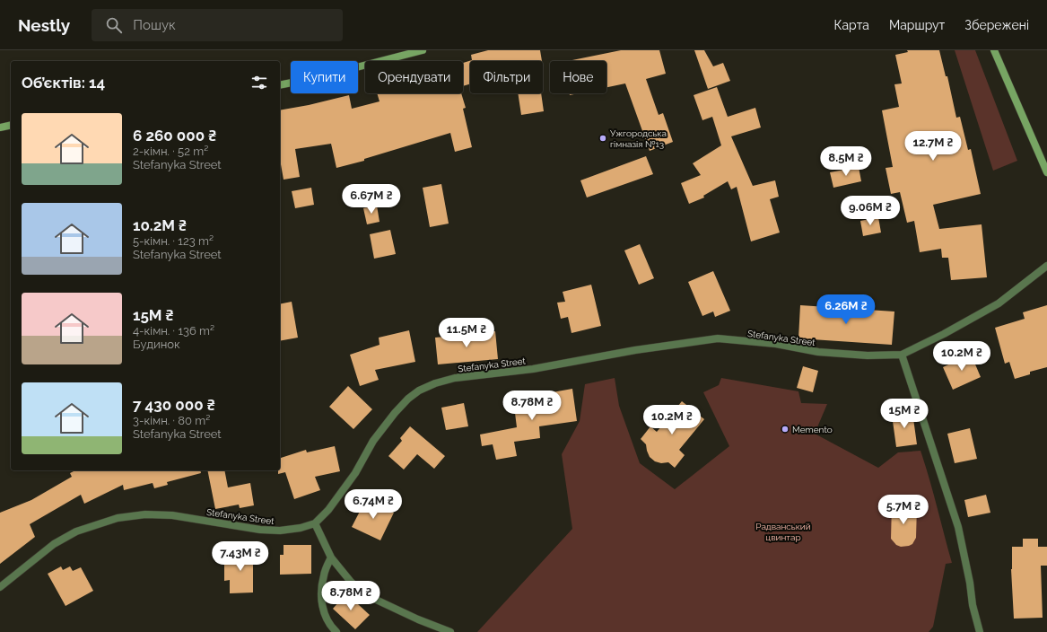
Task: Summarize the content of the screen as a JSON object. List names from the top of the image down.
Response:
{
  "streets": {
    "street": ["Stefanyka Street"]
  },
  "parks": ["Радванський цвинтар"],
  "places": ["Ужгородська гімназія №13", "Memento"],
  "page": {
    "header": "Nestly",
    "search": "Пошук",
    "nav": ["Карта", "Маршрут", "Збережені"],
    "chip": [
      "Купити",
      "Орендувати",
      "Фільтри",
      "Нове"
    ],
    "heading": "Об’єктів: 14",
    "list": [
      {
        "name": "6 260 000 ₴",
        "note": "2-кімн. · 52 m² · Stefanyka Street"
      },
      {
        "name": "10.2M ₴",
        "note": "5-кімн. · 123 m² · Stefanyka Street"
      },
      {
        "name": "15M ₴",
        "note": "4-кімн. · 136 m² · Будинок"
      },
      {
        "name": "7 430 000 ₴",
        "note": "3-кімн. · 80 m² · Stefanyka Street"
      }
    ],
    "price": [
      "12.7M ₴",
      "8.5M ₴",
      "6.67M ₴",
      "9.06M ₴",
      "6.26M ₴",
      "11.5M ₴",
      "10.2M ₴",
      "8.78M ₴",
      "15M ₴",
      "10.2M ₴",
      "6.74M ₴",
      "5.7M ₴",
      "7.43M ₴",
      "8.78M ₴"
    ]
  }
}
